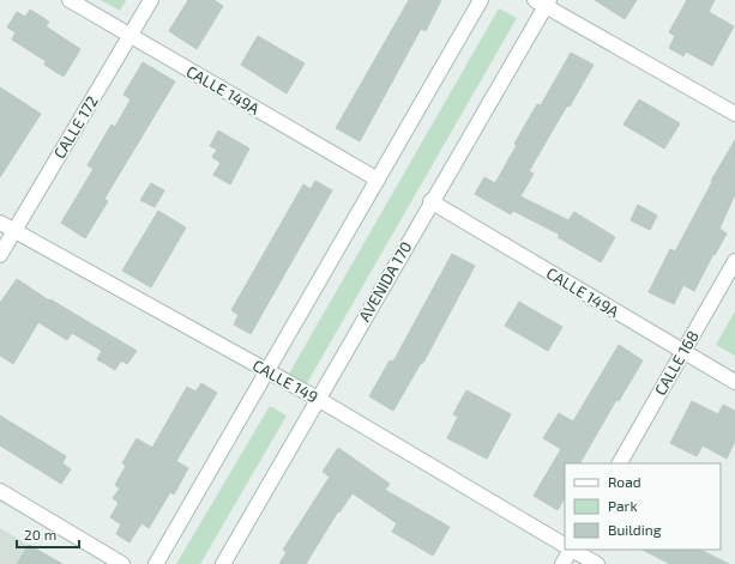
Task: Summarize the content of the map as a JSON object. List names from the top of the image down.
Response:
{
  "streets": {
    "street": [
      "CALLE 149A",
      "CALLE 172",
      "AVENIDA 170",
      "CALLE 168",
      "CALLE 149"
    ]
  },
  "crossings": [
    ["CALLE 149A", "CALLE 172"],
    ["CALLE 149A", "AVENIDA 170"],
    ["CALLE 149A", "CALLE 168"],
    ["CALLE 172", "CALLE 149"],
    ["AVENIDA 170", "CALLE 149"]
  ],
  "legend": ["Road", "Park", "Building"],
  "scale_bar": "20 m"
}
